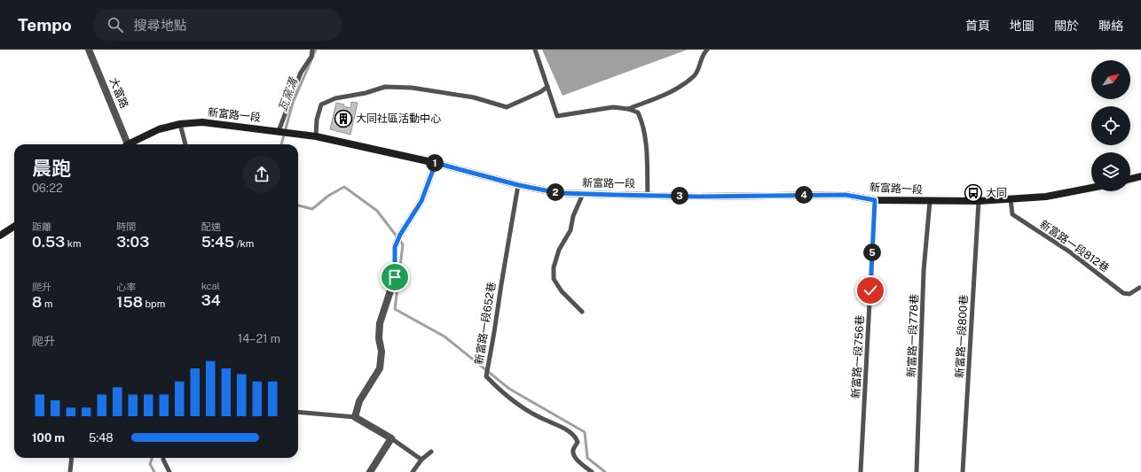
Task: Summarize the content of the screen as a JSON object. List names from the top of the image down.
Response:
{
  "streets": {
    "street": ["大富路", "新富路一段"],
    "lane": [
      "新富路一段812巷",
      "新富路一段652巷",
      "新富路一段778巷",
      "新富路一段800巷",
      "新富路一段756巷"
    ]
  },
  "crossings": [
    ["新富路一段", "新富路一段812巷"],
    ["新富路一段", "新富路一段652巷"],
    ["新富路一段", "新富路一段778巷"],
    ["新富路一段", "新富路一段800巷"],
    ["新富路一段", "新富路一段756巷"]
  ],
  "water": ["瓦窯溝"],
  "places": {
    "building": ["大同社區活動中心"],
    "bus stop": ["大同"]
  },
  "north": "top right",
  "page": {
    "header": "Tempo",
    "search": "搜尋地點",
    "nav": [
      "首頁",
      "地圖",
      "關於",
      "聯絡"
    ],
    "heading": ["晨跑", "06:22"],
    "pins": [
      "1",
      "2",
      "4",
      "3",
      "5"
    ],
    "stats": [
      ["距離", "0.53 km"],
      ["時間", "3:03"],
      ["配速", "5:45 /km"],
      ["爬升", "8 m"],
      ["心率", "158 bpm"],
      ["kcal", "34"]
    ],
    "chart": ["爬升", "14–21 m"],
    "list": [
      {
        "name": "100 m",
        "note": "5:48"
      }
    ]
  }
}
